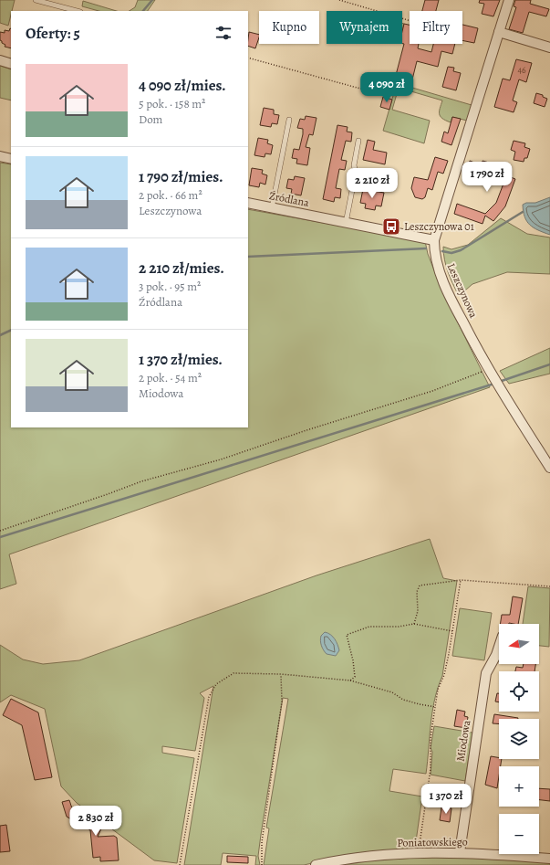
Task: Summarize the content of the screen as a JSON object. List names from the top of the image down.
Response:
{
  "streets": {
    "street": [
      "Źródlana",
      "Leszczynowa",
      "Miodowa",
      "Poniatowskiego"
    ]
  },
  "crossings": [
    ["Źródlana", "Leszczynowa"],
    ["Miodowa", "Poniatowskiego"]
  ],
  "places": {
    "bus stop": ["Leszczynowa 01"]
  },
  "house_numbers": ["46"],
  "north": "left",
  "page": {
    "chip": ["Kupno", "Wynajem", "Filtry"],
    "heading": "Oferty: 5",
    "list": [
      {
        "name": "4 090 zł/mies.",
        "note": "5 pok. · 158 m² · Dom"
      },
      {
        "name": "1 790 zł/mies.",
        "note": "2 pok. · 66 m² · Leszczynowa"
      },
      {
        "name": "2 210 zł/mies.",
        "note": "3 pok. · 95 m² · Źródlana"
      },
      {
        "name": "1 370 zł/mies.",
        "note": "2 pok. · 54 m² · Miodowa"
      }
    ],
    "price": [
      "4 090 zł",
      "1 790 zł",
      "2 210 zł",
      "1 370 zł",
      "2 830 zł"
    ],
    "map_buttons": ["+", "−"]
  }
}
